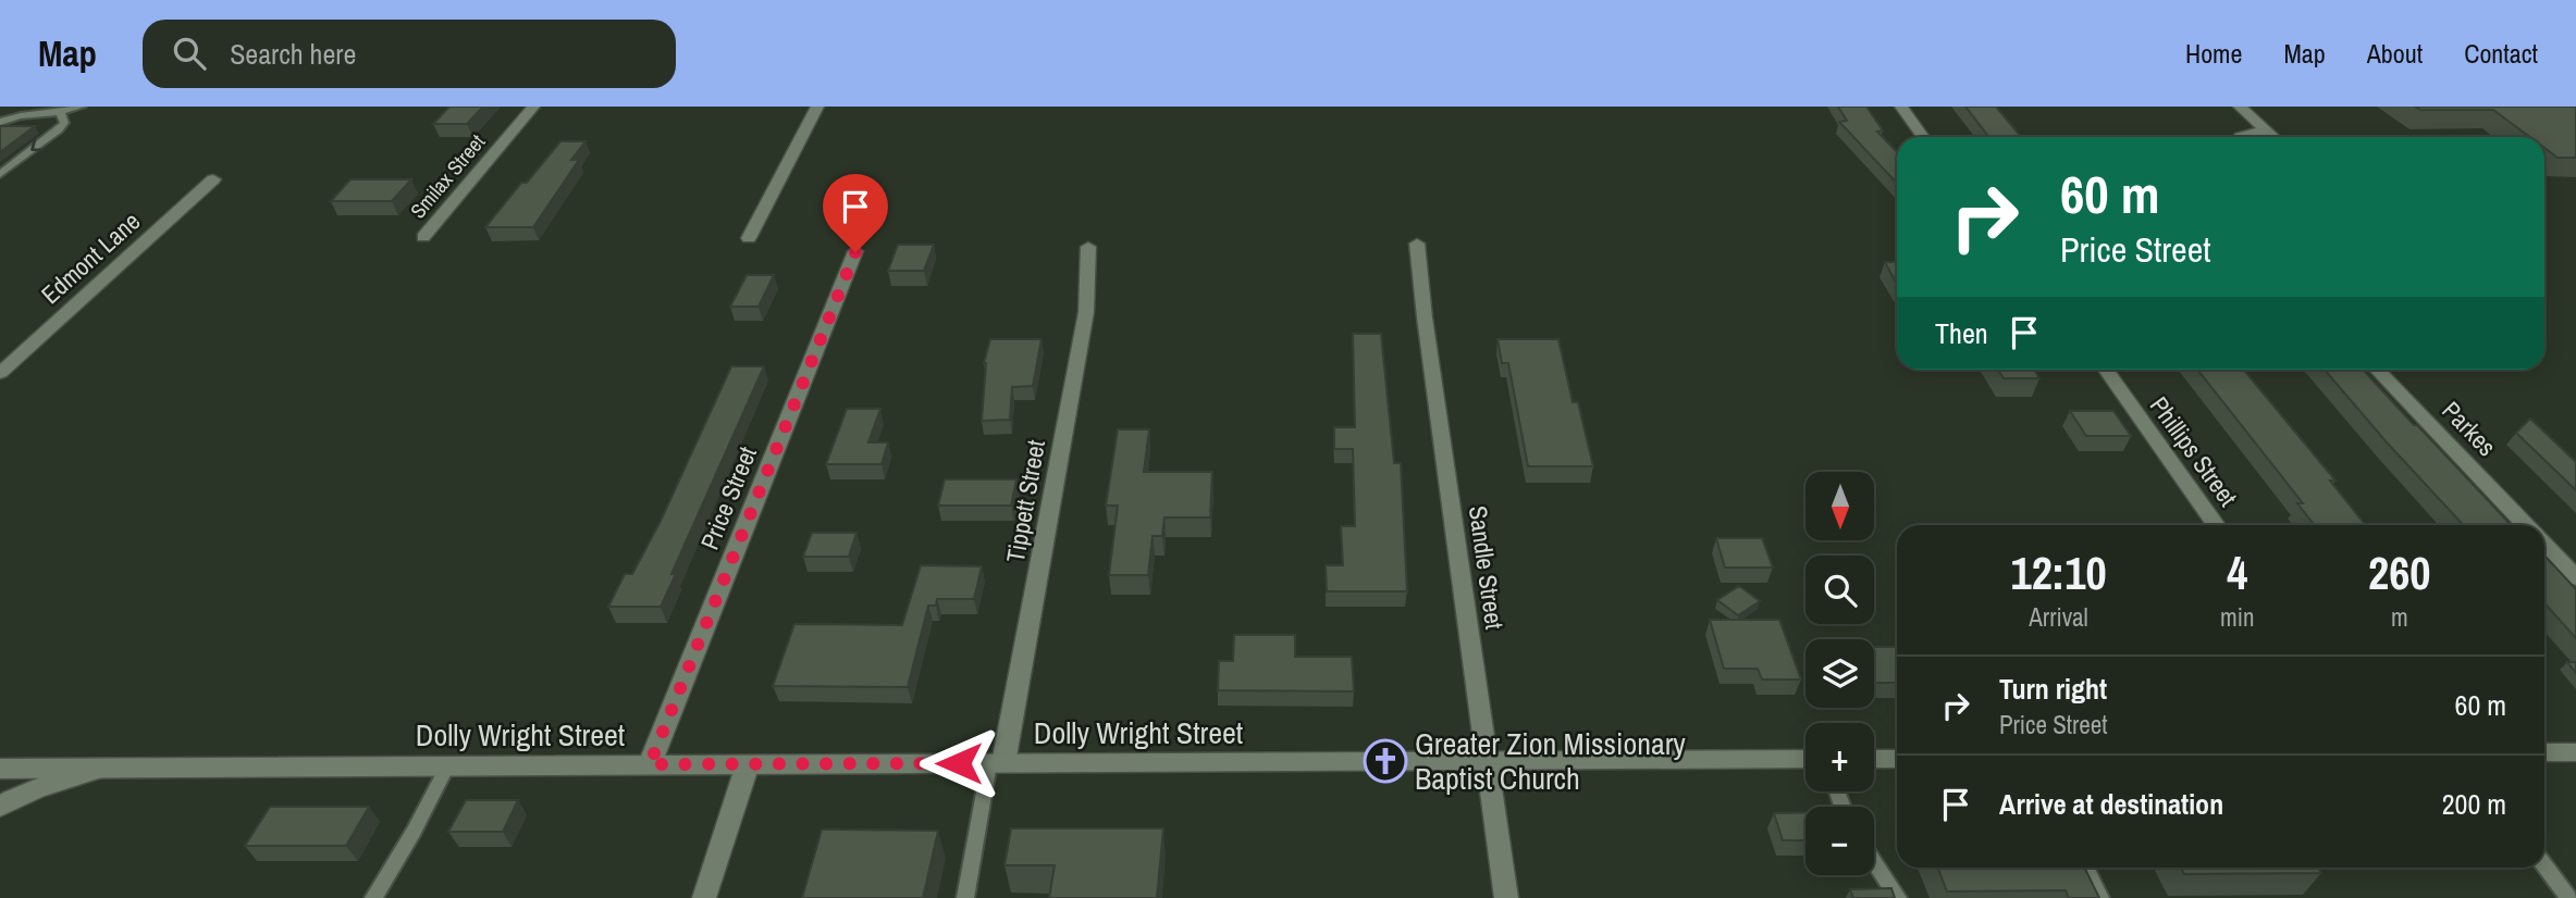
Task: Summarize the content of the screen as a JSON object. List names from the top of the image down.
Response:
{
  "streets": {
    "street": [
      "Smilax Street",
      "Edmont Lane",
      "Parkes",
      "Phillips Street",
      "Price Street",
      "Tippett Street",
      "Sandle Street",
      "Dolly Wright Street"
    ]
  },
  "crossings": [
    ["Price Street", "Dolly Wright Street"],
    ["Tippett Street", "Dolly Wright Street"],
    ["Sandle Street", "Dolly Wright Street"]
  ],
  "places": {
    "church": ["Greater Zion Missionary Baptist Church"]
  },
  "north": "bottom",
  "page": {
    "header": "Map",
    "search": "Search here",
    "nav": [
      "Home",
      "Map",
      "About",
      "Contact"
    ],
    "turn": ["60 m", "Price Street"],
    "then": "Then",
    "map_buttons": ["+", "−"],
    "eta": [
      "12:10",
      "Arrival",
      "4",
      "min",
      "260",
      "m"
    ],
    "list": [
      {
        "name": "Turn right",
        "note": "Price Street",
        "value": "60 m"
      },
      {
        "name": "Arrive at destination",
        "value": "200 m"
      }
    ]
  }
}
